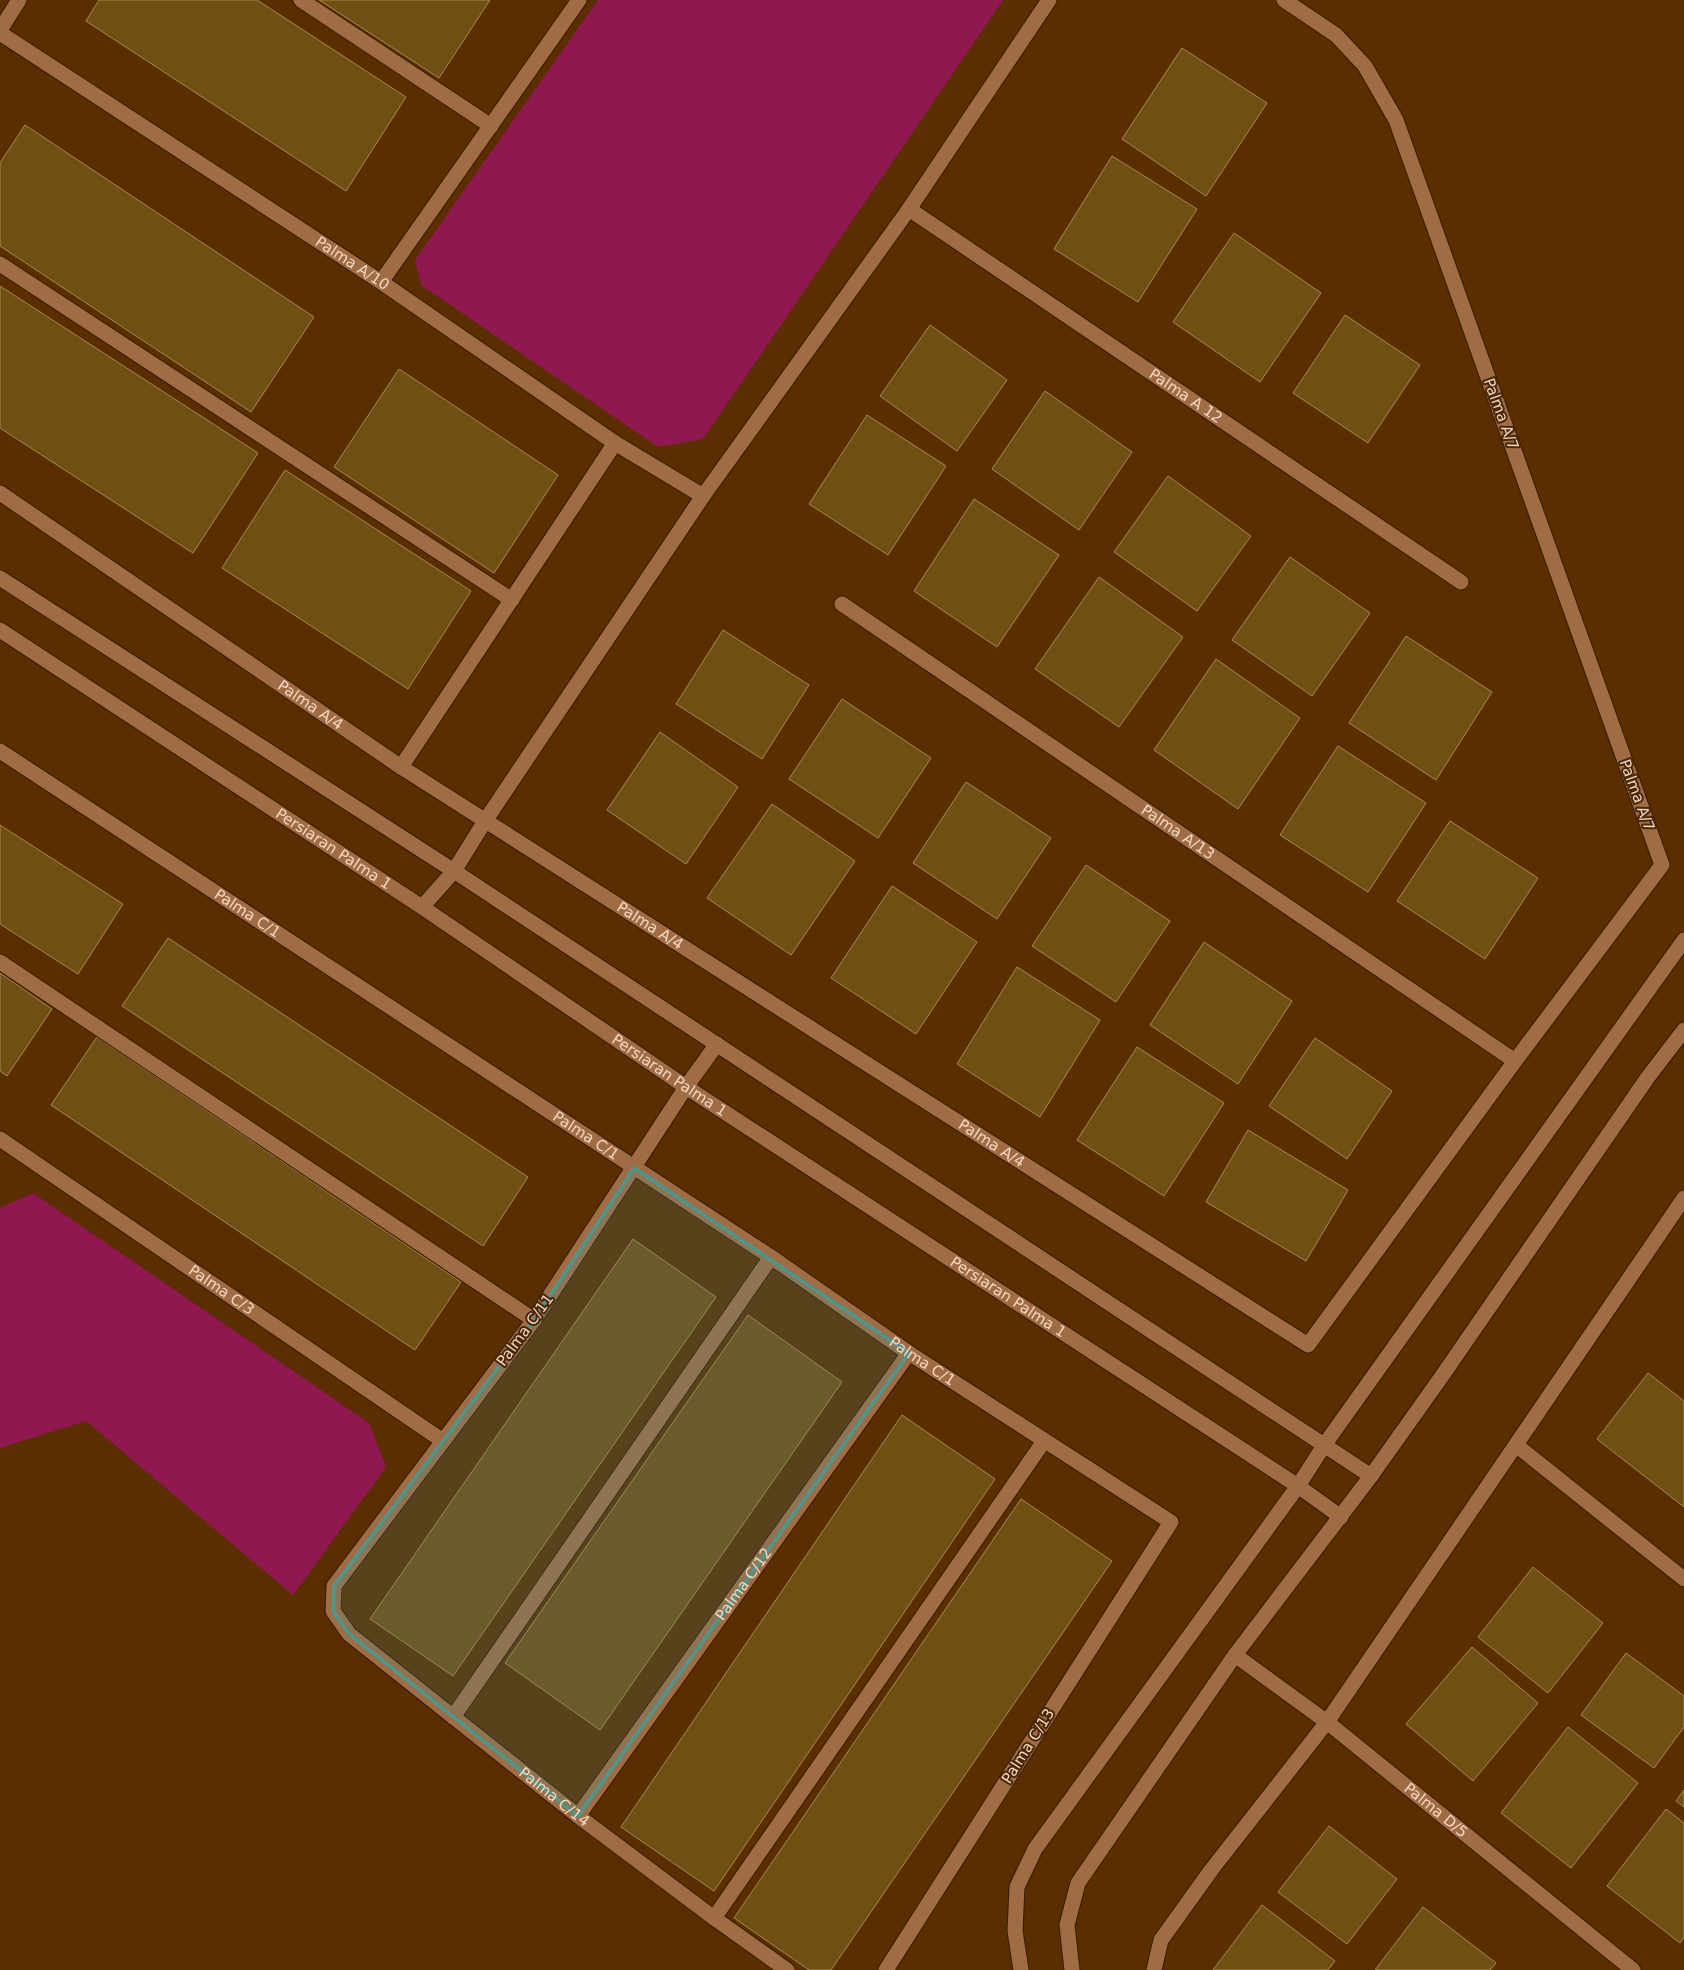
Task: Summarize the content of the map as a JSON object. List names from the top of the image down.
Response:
{
  "streets": {
    "street": [
      "Palma A/10",
      "Palma A 12",
      "Palma A/7",
      "Palma A/4",
      "Palma A/13",
      "Persiaran Palma 1",
      "Palma C/1",
      "Palma C/3",
      "Palma C/11",
      "Palma C/12",
      "Palma C/13",
      "Palma C/14",
      "Palma D/5"
    ]
  },
  "crossings": [
    ["Palma A/7", "Palma A/4"],
    ["Palma A/7", "Palma A/13"],
    ["Palma A/4", "Palma A/13"],
    ["Persiaran Palma 1", "Palma C/11"],
    ["Palma C/1", "Palma C/11"],
    ["Palma C/1", "Palma C/12"],
    ["Palma C/1", "Palma C/13"],
    ["Palma C/3", "Palma C/11"],
    ["Palma C/11", "Palma C/14"],
    ["Palma C/12", "Palma C/14"]
  ]
}
